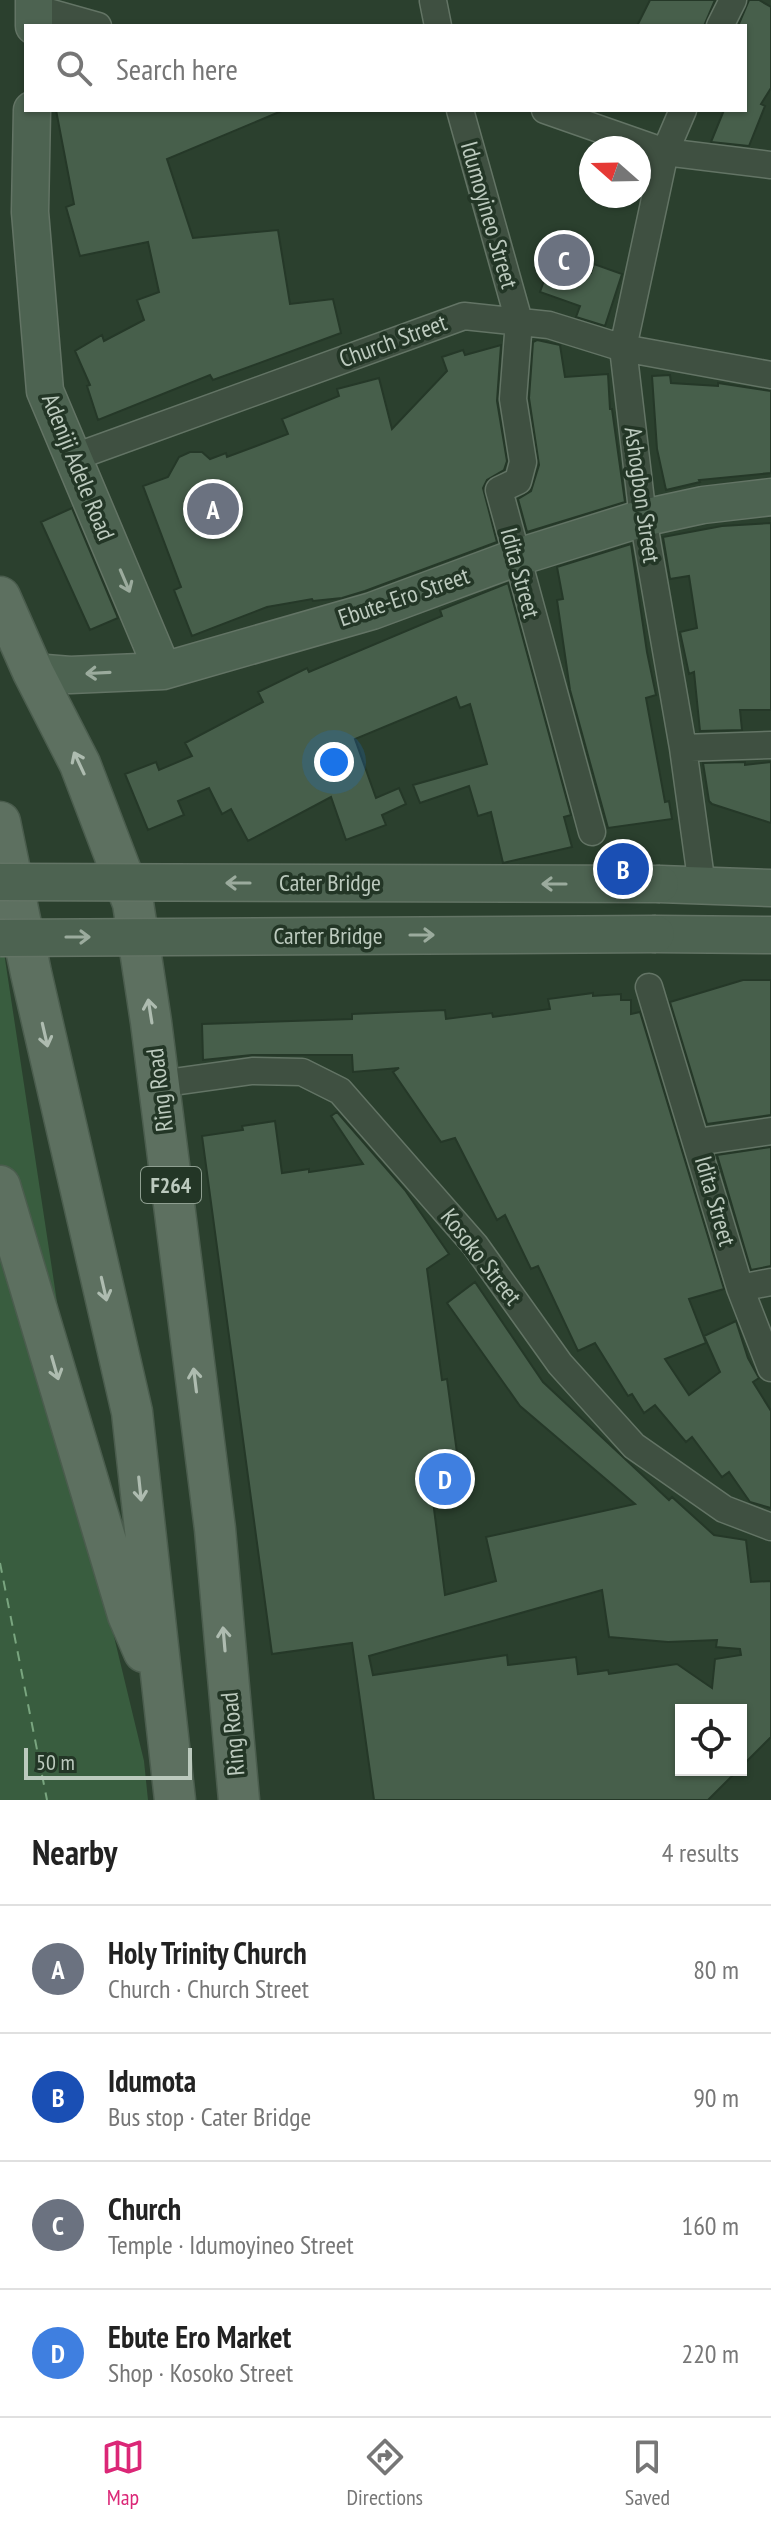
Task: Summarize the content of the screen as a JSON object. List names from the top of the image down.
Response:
{
  "streets": {
    "main road": [
      "Adeniji Adele Road",
      "Ebute-Ero Street",
      "Cater Bridge",
      "Carter Bridge",
      "Ring Road",
      "F264"
    ],
    "street": [
      "Idumoyineo Street",
      "Church Street",
      "Ashogbon Street",
      "Idita Street",
      "Kosoko Street"
    ]
  },
  "crossings": [
    ["Idumoyineo Street", "Church Street"],
    ["Idumoyineo Street", "Idita Street"],
    ["Church Street", "Adeniji Adele Road"],
    ["Church Street", "Ashogbon Street"],
    ["Church Street", "Idita Street"],
    ["Adeniji Adele Road", "Ebute-Ero Street"],
    ["Ashogbon Street", "Ebute-Ero Street"],
    ["Ashogbon Street", "Cater Bridge"],
    ["Idita Street", "Ebute-Ero Street"],
    ["Ebute-Ero Street", "Ring Road"],
    ["Ring Road", "Kosoko Street"]
  ],
  "one_way": ["Adeniji Adele Road", "Cater Bridge", "Carter Bridge"],
  "scale_bar": "50 m",
  "north": "left",
  "page": {
    "search": "Search here",
    "pins": [
      "C",
      "A",
      "B",
      "D"
    ],
    "scale": "50 m",
    "heading": ["Nearby", "4 results"],
    "list": [
      {
        "mark": "A",
        "name": "Holy Trinity Church",
        "note": "Church · Church Street",
        "value": "80 m"
      },
      {
        "mark": "B",
        "name": "Idumota",
        "note": "Bus stop · Cater Bridge",
        "value": "90 m"
      },
      {
        "mark": "C",
        "name": "Church",
        "note": "Temple · Idumoyineo Street",
        "value": "160 m"
      },
      {
        "mark": "D",
        "name": "Ebute Ero Market",
        "note": "Shop · Kosoko Street",
        "value": "220 m"
      }
    ],
    "nav": ["Map", "Directions", "Saved"]
  }
}
